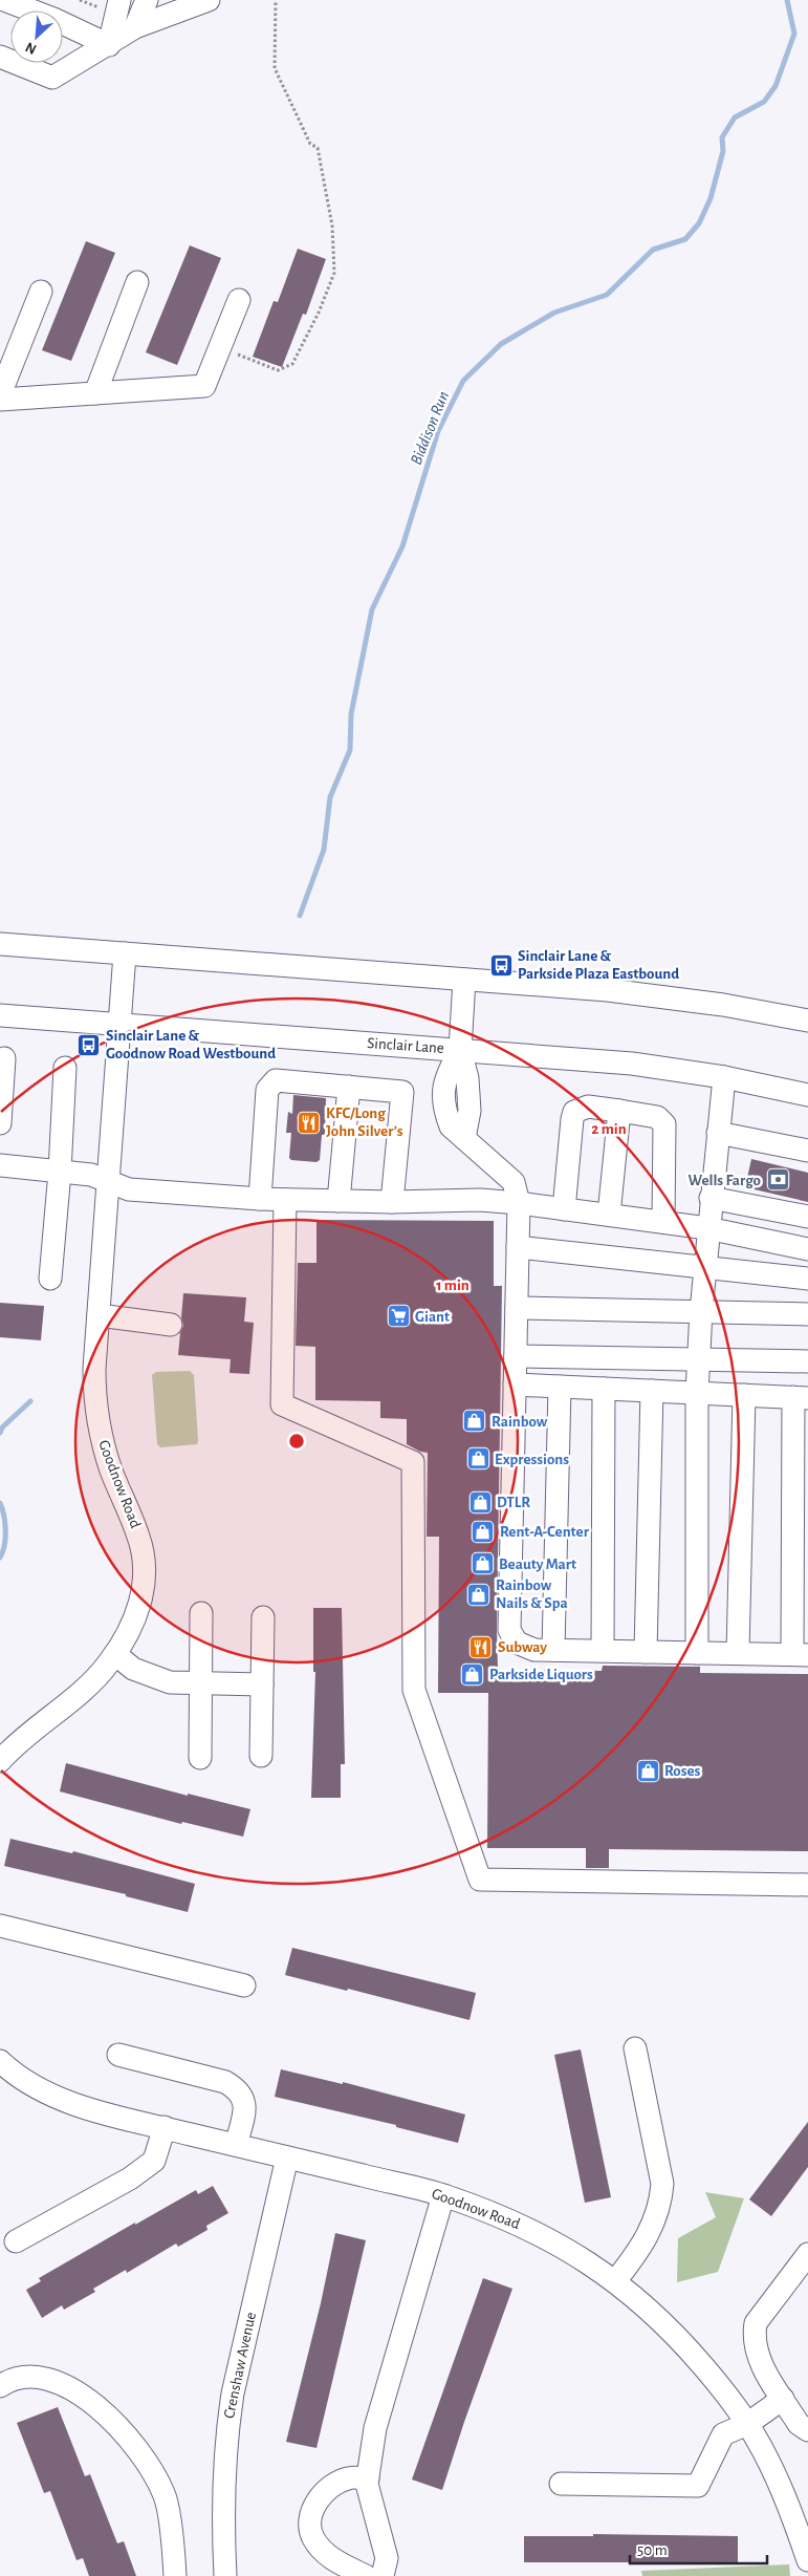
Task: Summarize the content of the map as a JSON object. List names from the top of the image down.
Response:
{
  "streets": {
    "street": ["Sinclair Lane", "Goodnow Road", "Crenshaw Avenue"]
  },
  "crossings": [
    ["Sinclair Lane", "Goodnow Road"],
    ["Goodnow Road", "Crenshaw Avenue"]
  ],
  "water": ["Biddison Run"],
  "places": {
    "bus stop": ["Sinclair Lane & Parkside Plaza Eastbound", "Sinclair Lane & Goodnow Road Westbound"],
    "restaurant": ["KFC/Long John Silver’s", "Subway"],
    "bank": ["Wells Fargo"],
    "supermarket": ["Giant"],
    "shop": [
      "Rainbow",
      "Expressions",
      "DTLR",
      "Rent-A-Center",
      "Beauty Mart",
      "Rainbow Nails & Spa",
      "Parkside Liquors",
      "Roses"
    ]
  },
  "scale_bar": "50 m",
  "north": "bottom left",
  "rings": ["2 min", "1 min"]
}
